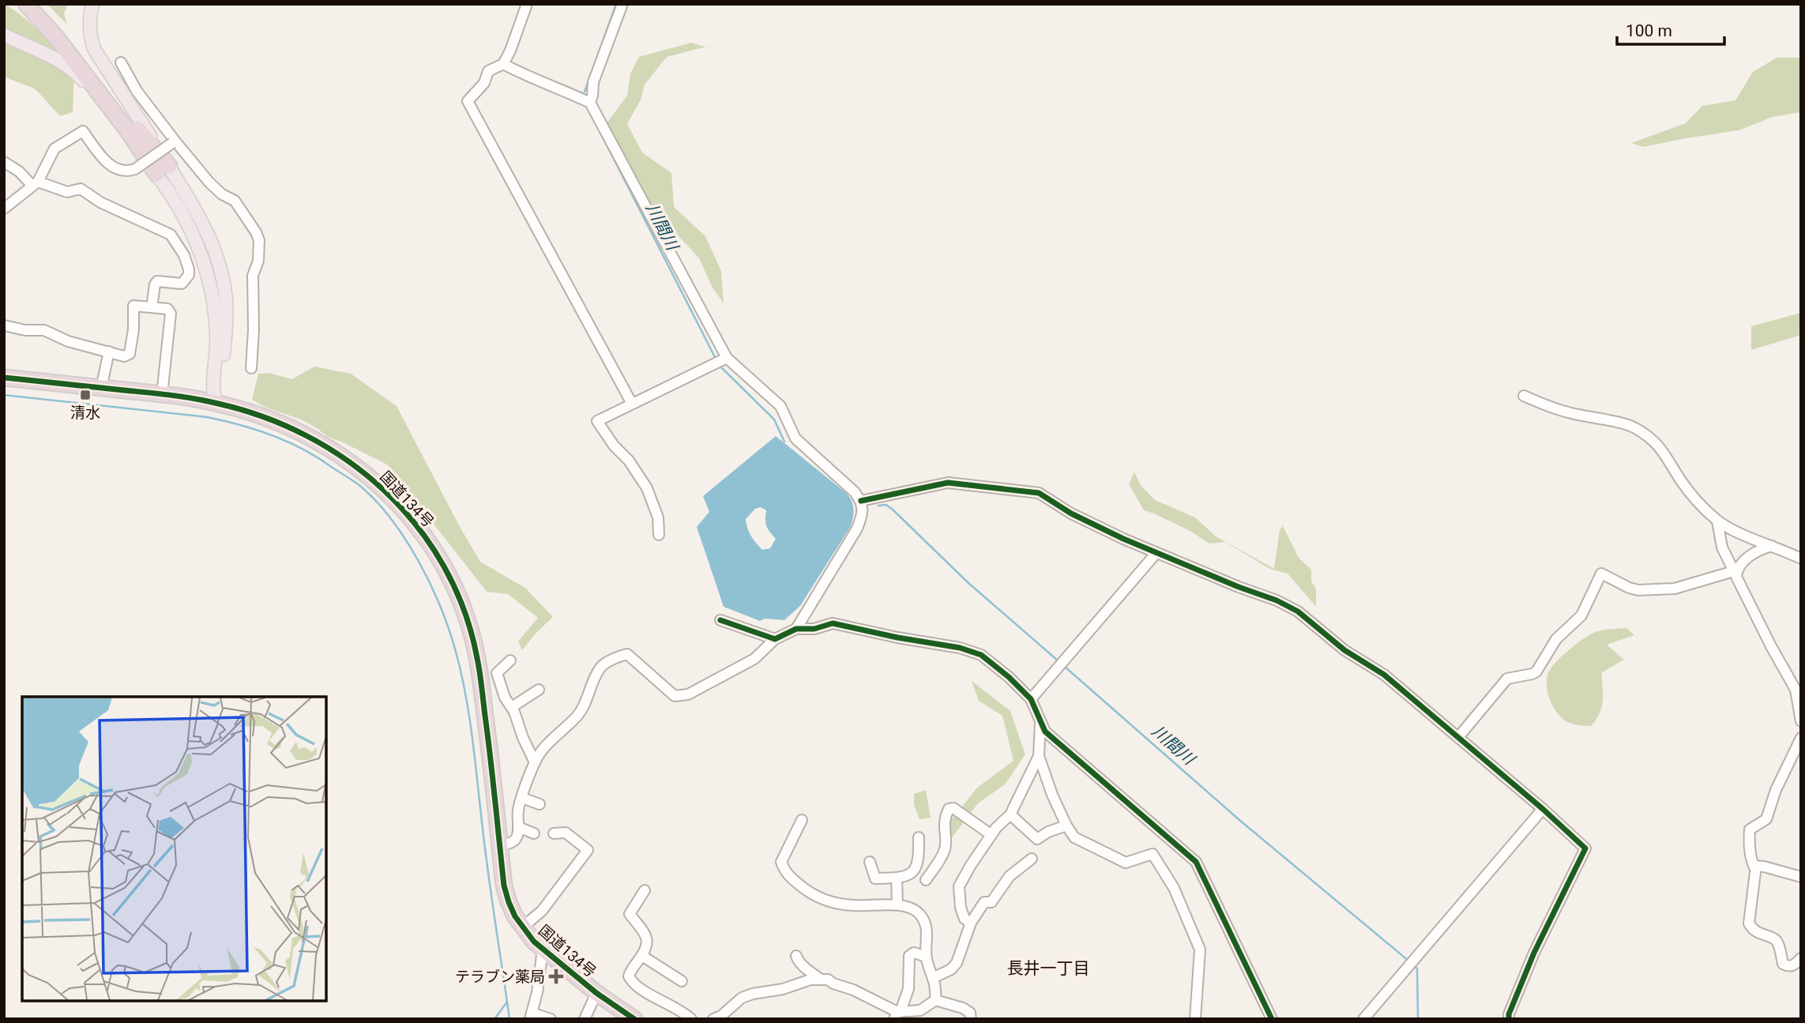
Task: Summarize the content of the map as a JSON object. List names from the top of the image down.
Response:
{
  "streets": {
    "highway": ["国道134号"]
  },
  "districts": ["長井一丁目"],
  "water": ["川間川"],
  "places": {
    "transit": ["清水"],
    "health": ["テラブン薬局"]
  },
  "scale_bar": "100 m"
}
